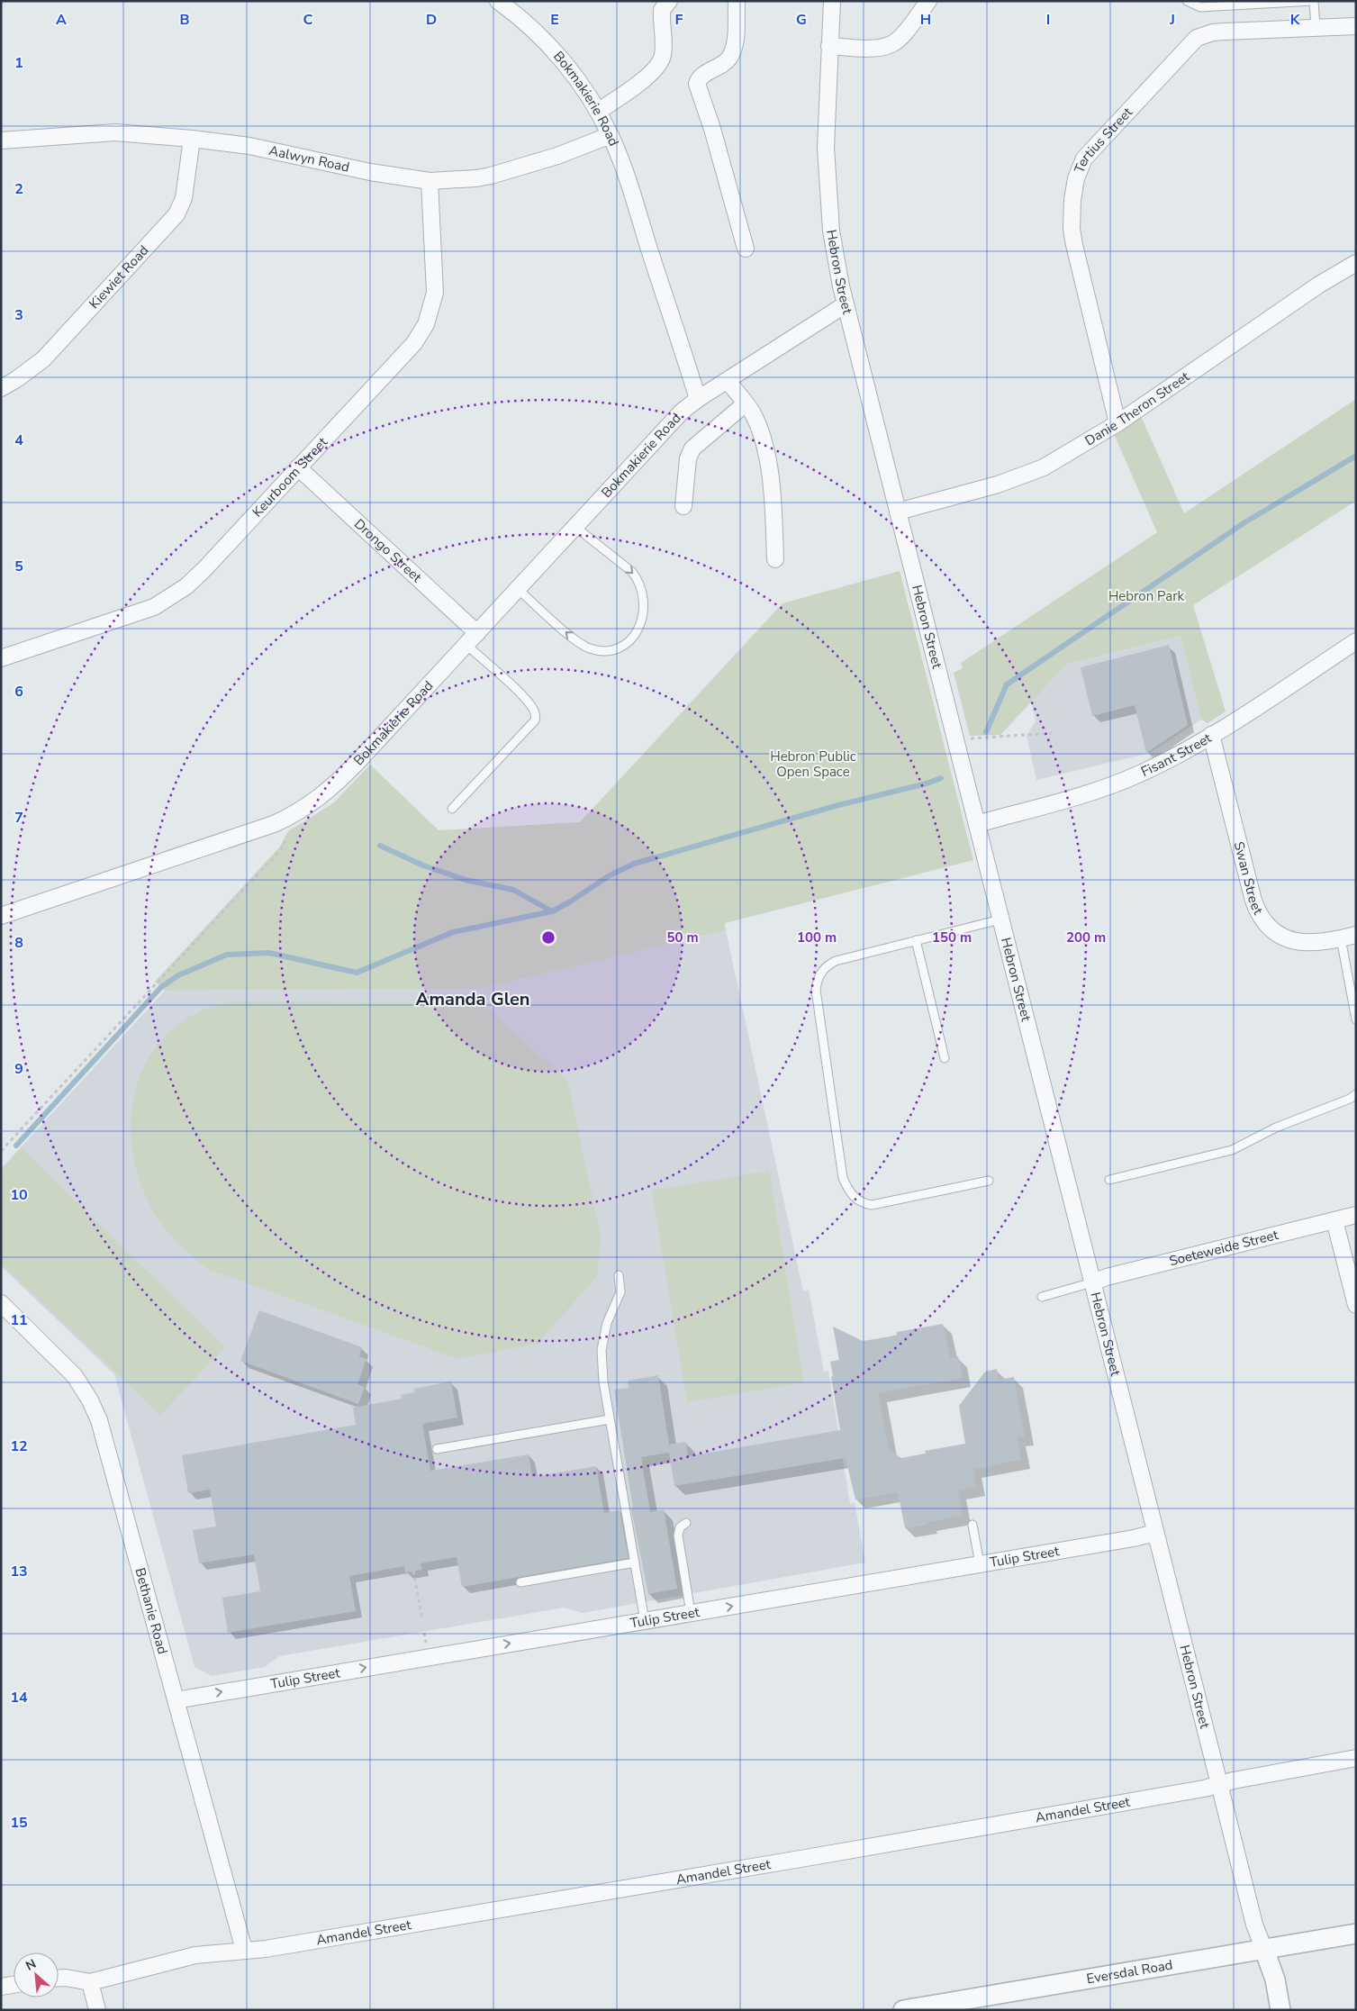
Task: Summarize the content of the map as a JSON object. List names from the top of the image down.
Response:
{
  "streets": {
    "street": [
      "Bokmakierie Road",
      "Tertius Street",
      "Aalwyn Road",
      "Hebron Street",
      "Kiewiet Road",
      "Danie Theron Street",
      "Keurboom Street",
      "Drongo Street",
      "Fisant Street",
      "Swan Street",
      "Soeteweide Street",
      "Tulip Street",
      "Bethanie Road",
      "Amandel Street",
      "Eversdal Road"
    ]
  },
  "crossings": [
    ["Bokmakierie Road", "Aalwyn Road"],
    ["Bokmakierie Road", "Hebron Street"],
    ["Bokmakierie Road", "Drongo Street"],
    ["Tertius Street", "Danie Theron Street"],
    ["Aalwyn Road", "Kiewiet Road"],
    ["Aalwyn Road", "Keurboom Street"],
    ["Hebron Street", "Danie Theron Street"],
    ["Hebron Street", "Fisant Street"],
    ["Hebron Street", "Soeteweide Street"],
    ["Hebron Street", "Tulip Street"],
    ["Hebron Street", "Amandel Street"],
    ["Hebron Street", "Eversdal Road"],
    ["Keurboom Street", "Drongo Street"],
    ["Fisant Street", "Swan Street"],
    ["Tulip Street", "Bethanie Road"],
    ["Bethanie Road", "Amandel Street"]
  ],
  "one_way": ["Tulip Street"],
  "districts": ["Amanda Glen"],
  "parks": ["Hebron Park", "Hebron Public Open Space"],
  "north": "top left",
  "grid": {
    "columns": [
      "A",
      "B",
      "C",
      "D",
      "E",
      "F",
      "G",
      "H",
      "I",
      "J",
      "K"
    ],
    "rows": [
      "1",
      "2",
      "3",
      "4",
      "5",
      "6",
      "7",
      "8",
      "9",
      "10",
      "11",
      "12",
      "13",
      "14",
      "15"
    ]
  },
  "rings": [
    "50 m",
    "100 m",
    "150 m",
    "200 m"
  ]
}
